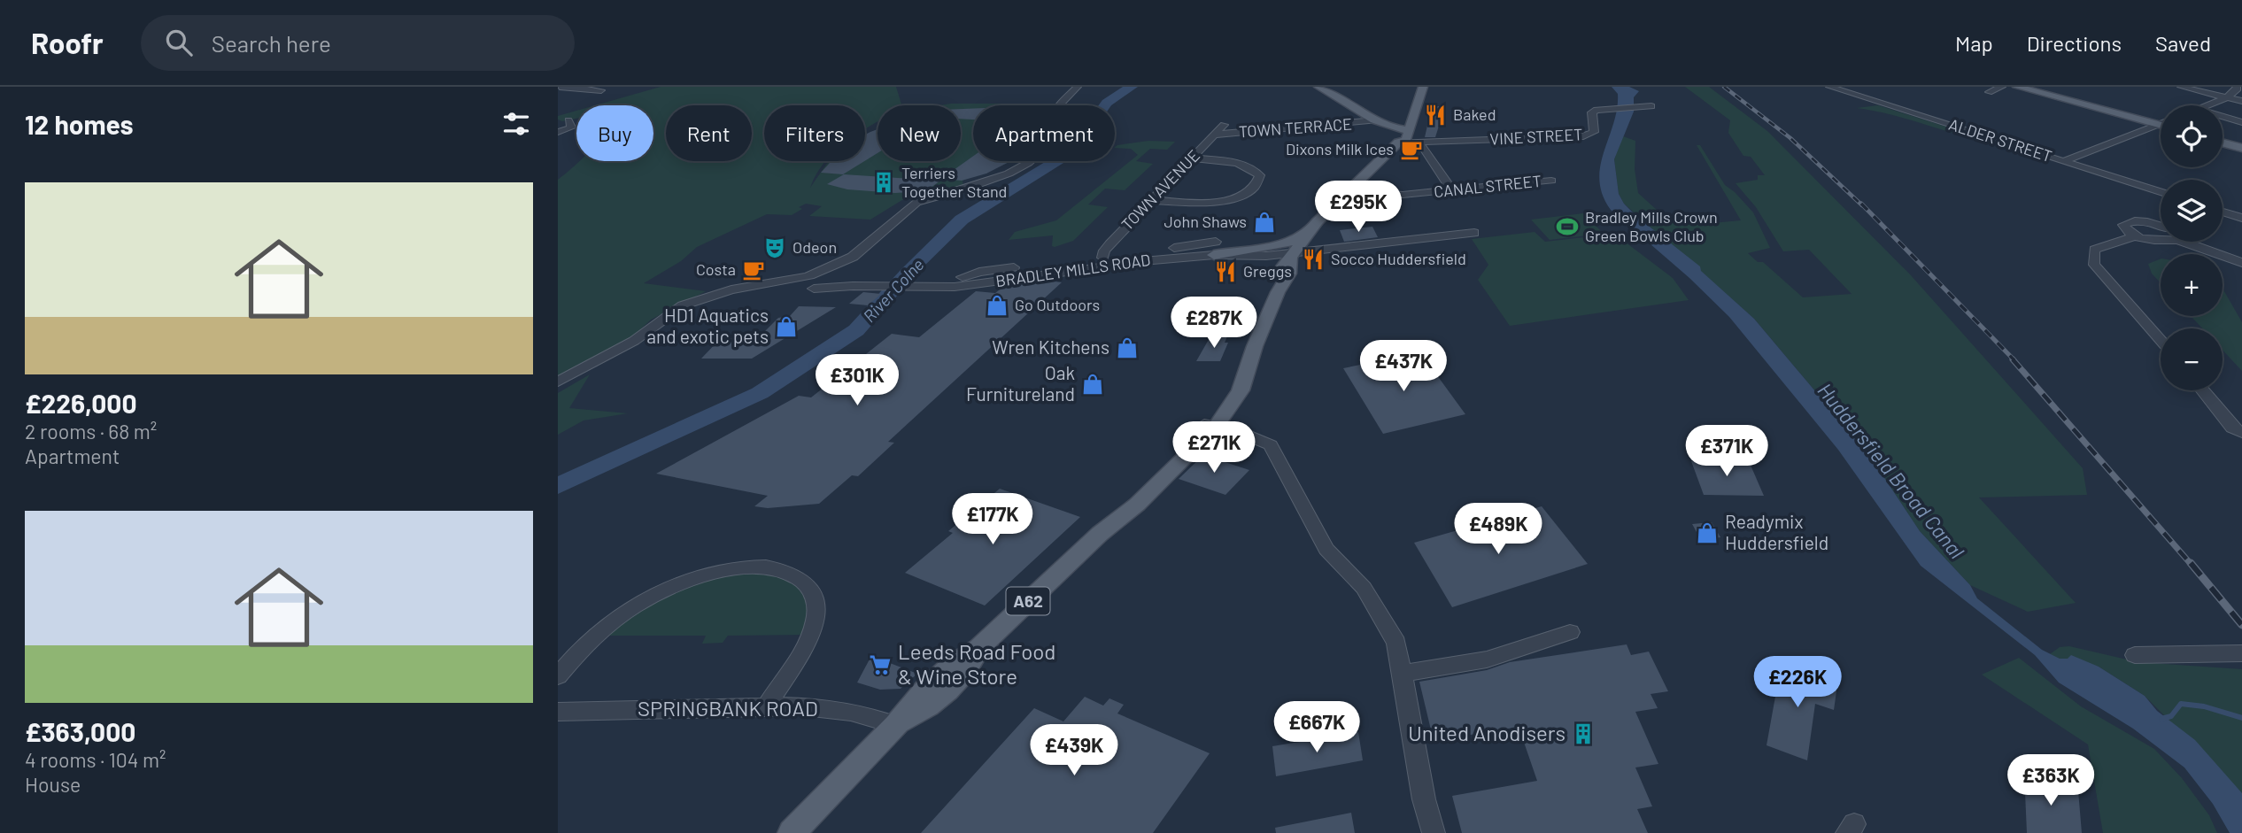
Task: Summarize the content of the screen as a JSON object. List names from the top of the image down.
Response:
{
  "streets": {
    "main road": ["A62"],
    "street": [
      "TOWN TERRACE",
      "VINE STREET",
      "ALDER STREET",
      "CANAL STREET",
      "TOWN AVENUE",
      "BRADLEY MILLS ROAD",
      "SPRINGBANK ROAD"
    ]
  },
  "crossings": [
    ["TOWN TERRACE", "TOWN AVENUE"],
    ["VINE STREET", "A62"],
    ["CANAL STREET", "A62"],
    ["BRADLEY MILLS ROAD", "A62"],
    ["A62", "SPRINGBANK ROAD"]
  ],
  "water": ["River Colne", "Huddersfield Broad Canal"],
  "places": {
    "restaurant": ["Baked", "Socco Huddersfield", "Greggs"],
    "cafe": ["Dixons Milk Ices", "Costa"],
    "building": ["Terriers Together Stand", "United Anodisers"],
    "shop": [
      "John Shaws",
      "Go Outdoors",
      "HD1 Aquatics and exotic pets",
      "Wren Kitchens",
      "Oak Furnitureland",
      "Readymix Huddersfield"
    ],
    "sports": ["Bradley Mills Crown Green Bowls Club"],
    "theatre": ["Odeon"],
    "supermarket": ["Leeds Road Food & Wine Store"]
  },
  "page": {
    "header": "Roofr",
    "search": "Search here",
    "nav": ["Map", "Directions", "Saved"],
    "heading": "12 homes",
    "map_buttons": ["+", "−"],
    "chip": [
      "Buy",
      "Rent",
      "Filters",
      "New",
      "Apartment"
    ],
    "list": [
      {
        "name": "£226,000",
        "note": "2 rooms · 68 m² · Apartment"
      },
      {
        "name": "£363,000",
        "note": "4 rooms · 104 m² · House"
      }
    ],
    "price": [
      "£295K",
      "£287K",
      "£437K",
      "£301K",
      "£271K",
      "£371K",
      "£177K",
      "£489K",
      "£226K",
      "£667K",
      "£439K",
      "£363K"
    ]
  }
}
